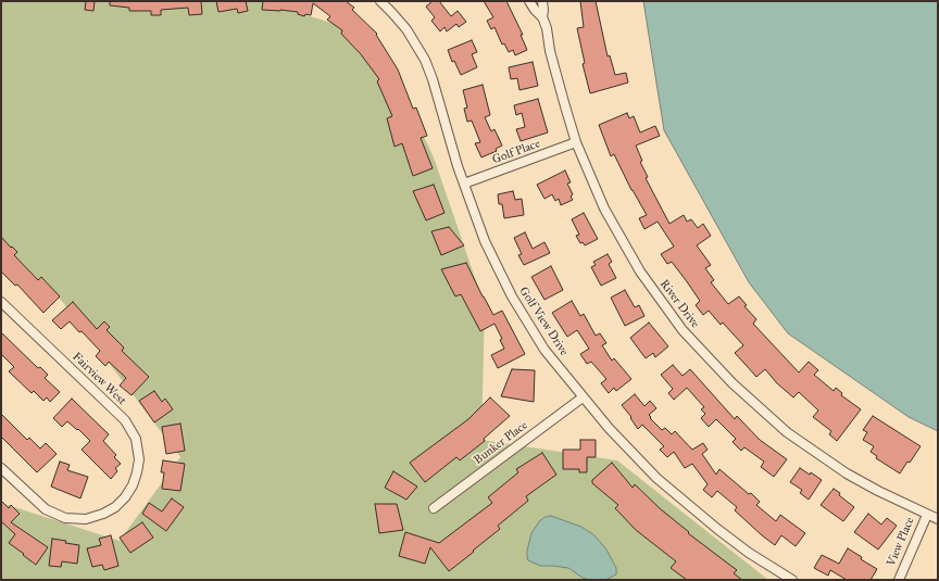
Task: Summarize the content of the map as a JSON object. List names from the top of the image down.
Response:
{
  "streets": {
    "street": [
      "Golf Place",
      "River Drive",
      "Golf View Drive",
      "Fairview West",
      "Bunker Place",
      "View Place"
    ]
  },
  "crossings": [
    ["Golf Place", "River Drive"],
    ["Golf Place", "Golf View Drive"],
    ["River Drive", "View Place"],
    ["Golf View Drive", "Bunker Place"]
  ]
}
